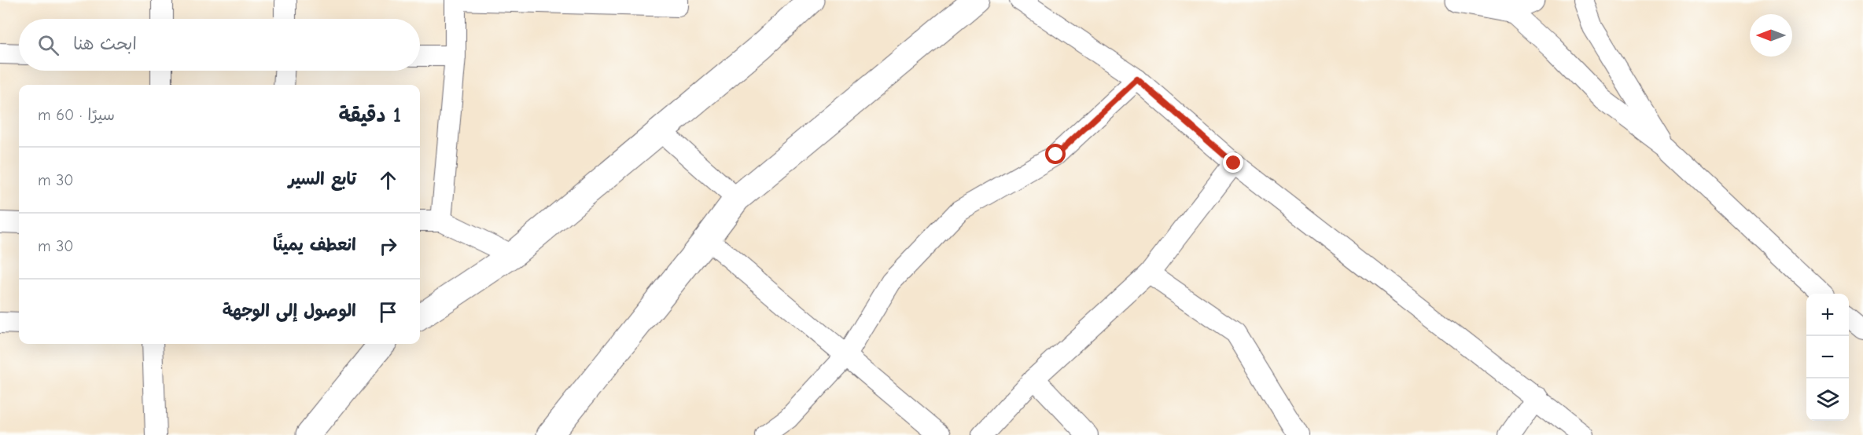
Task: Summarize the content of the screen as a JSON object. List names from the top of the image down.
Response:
{
  "north": "left",
  "page": {
    "search": "ابحث هنا",
    "heading": ["1 دقيقة", "سيرًا · 60 m"],
    "list": [
      ["تابع السير", "30 m"],
      ["انعطف يمينًا", "30 m"],
      "الوصول إلى الوجهة"
    ],
    "map_buttons": ["+", "−"]
  }
}
